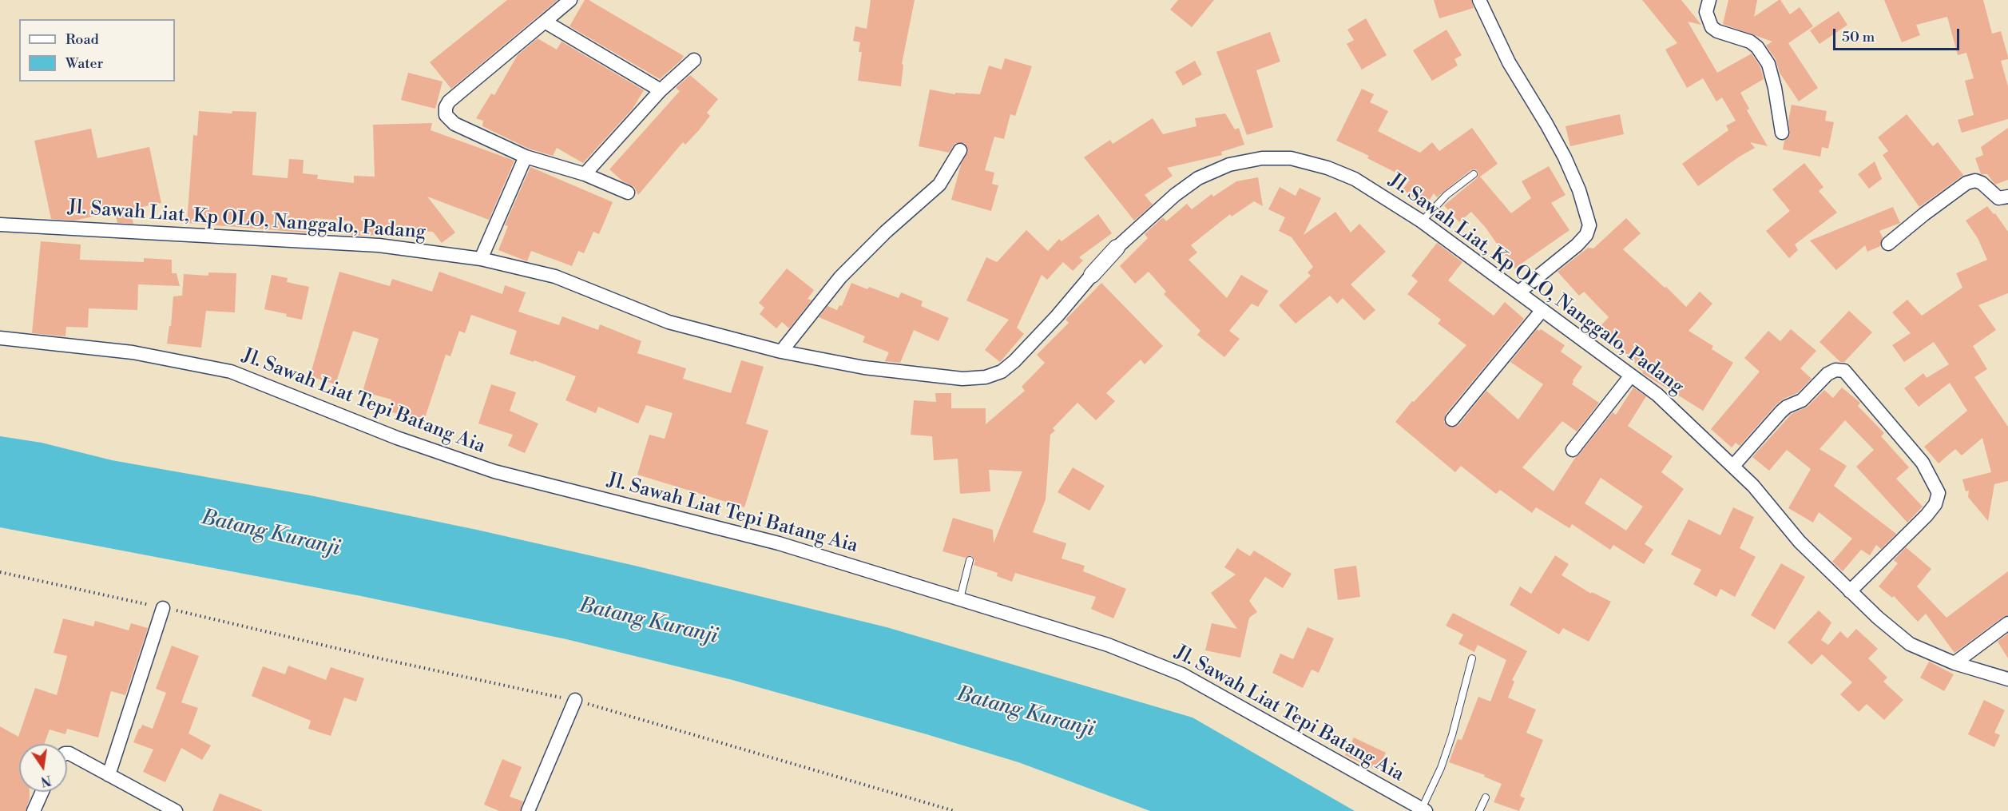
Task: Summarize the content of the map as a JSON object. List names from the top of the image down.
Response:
{
  "streets": {
    "street": ["Jl. Sawah Liat, Kp OLO, Nanggalo, Padang", "Jl. Sawah Liat Tepi Batang Aia"]
  },
  "water": ["Batang Kuranji"],
  "legend": ["Road", "Water"],
  "scale_bar": "50 m",
  "north": "bottom"
}
